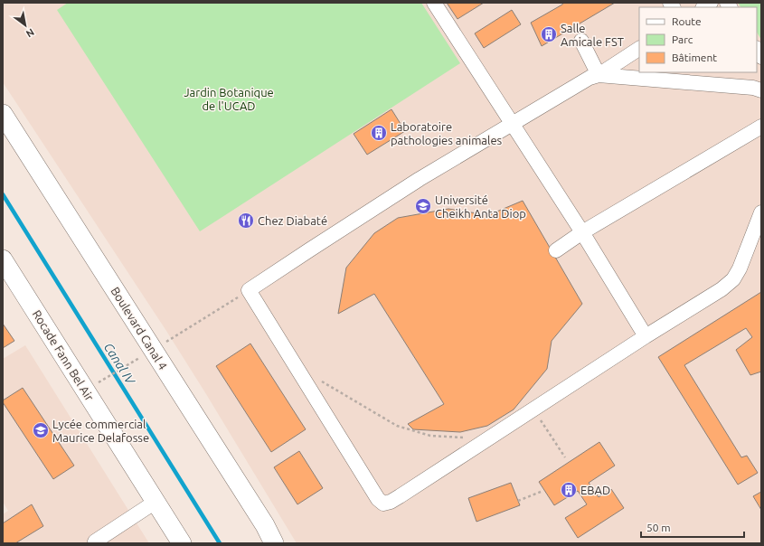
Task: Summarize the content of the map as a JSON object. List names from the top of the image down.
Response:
{
  "streets": {
    "main road": ["Boulevard Canal 4", "Rocade Fann Bel Air"]
  },
  "water": ["Canal IV"],
  "parks": ["Jardin Botanique de l'UCAD"],
  "places": {
    "building": ["Salle Amicale FST", "Laboratoire pathologies animales", "EBAD"],
    "school or university": ["Université Cheikh Anta Diop", "Lycée commercial Maurice Delafosse"],
    "restaurant": ["Chez Diabaté"]
  },
  "legend": ["Route", "Parc", "Bâtiment"],
  "scale_bar": "50 m",
  "north": "bottom right"
}
